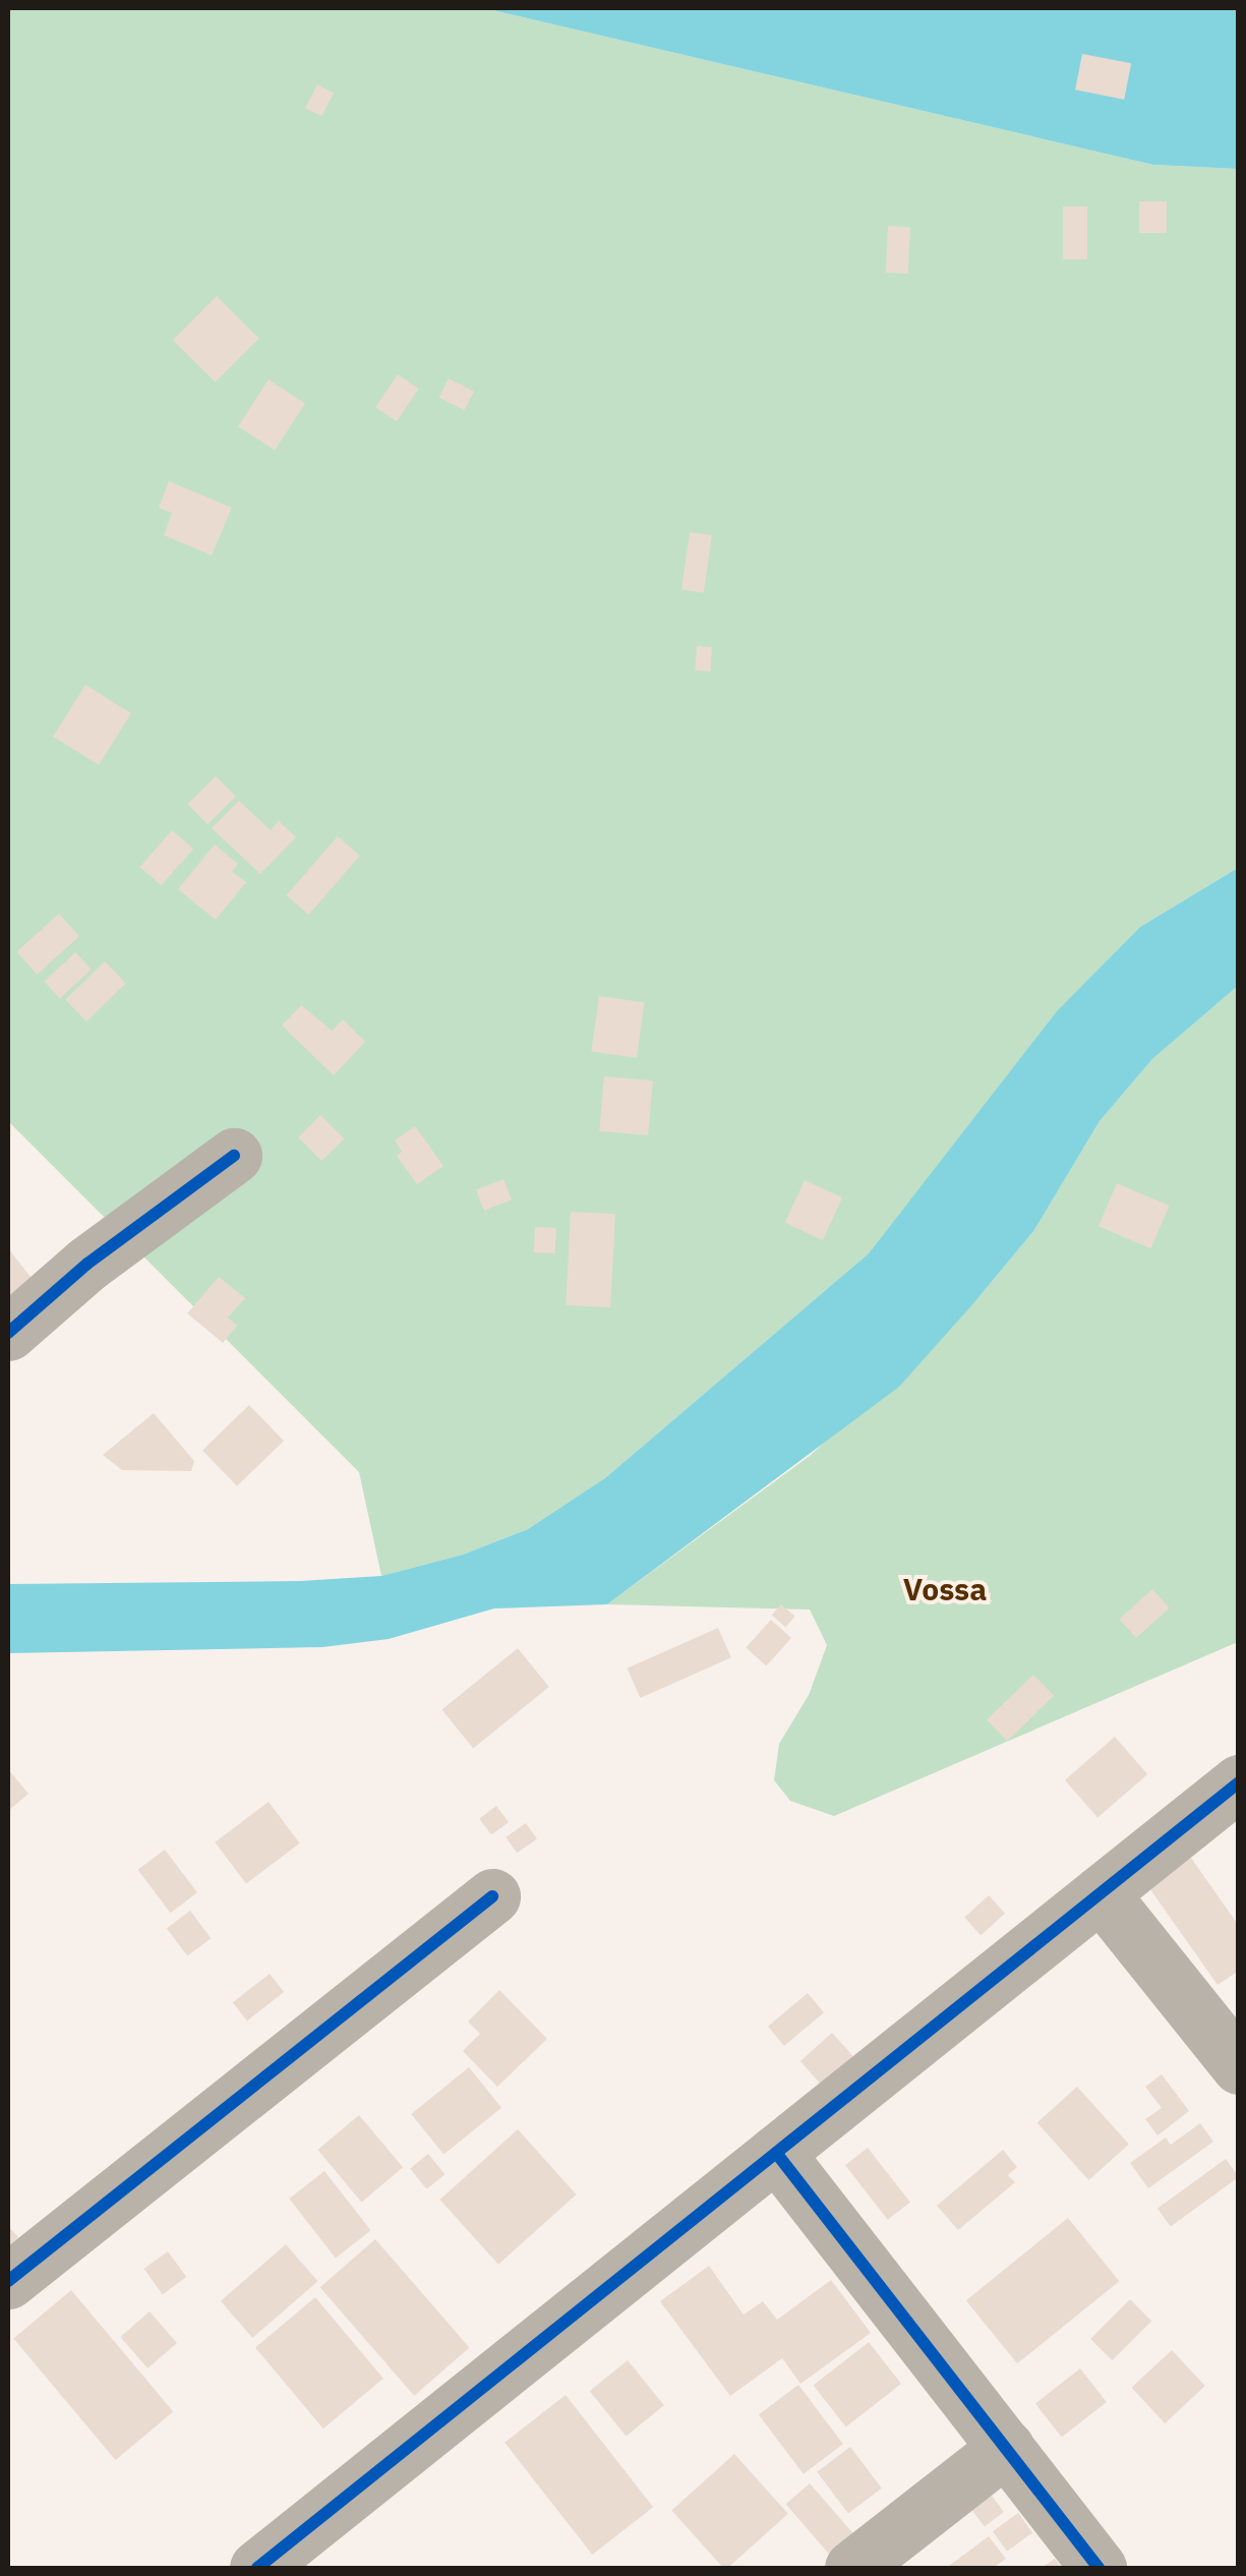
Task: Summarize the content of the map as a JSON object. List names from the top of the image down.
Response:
{
  "districts": ["Vossa"]
}
